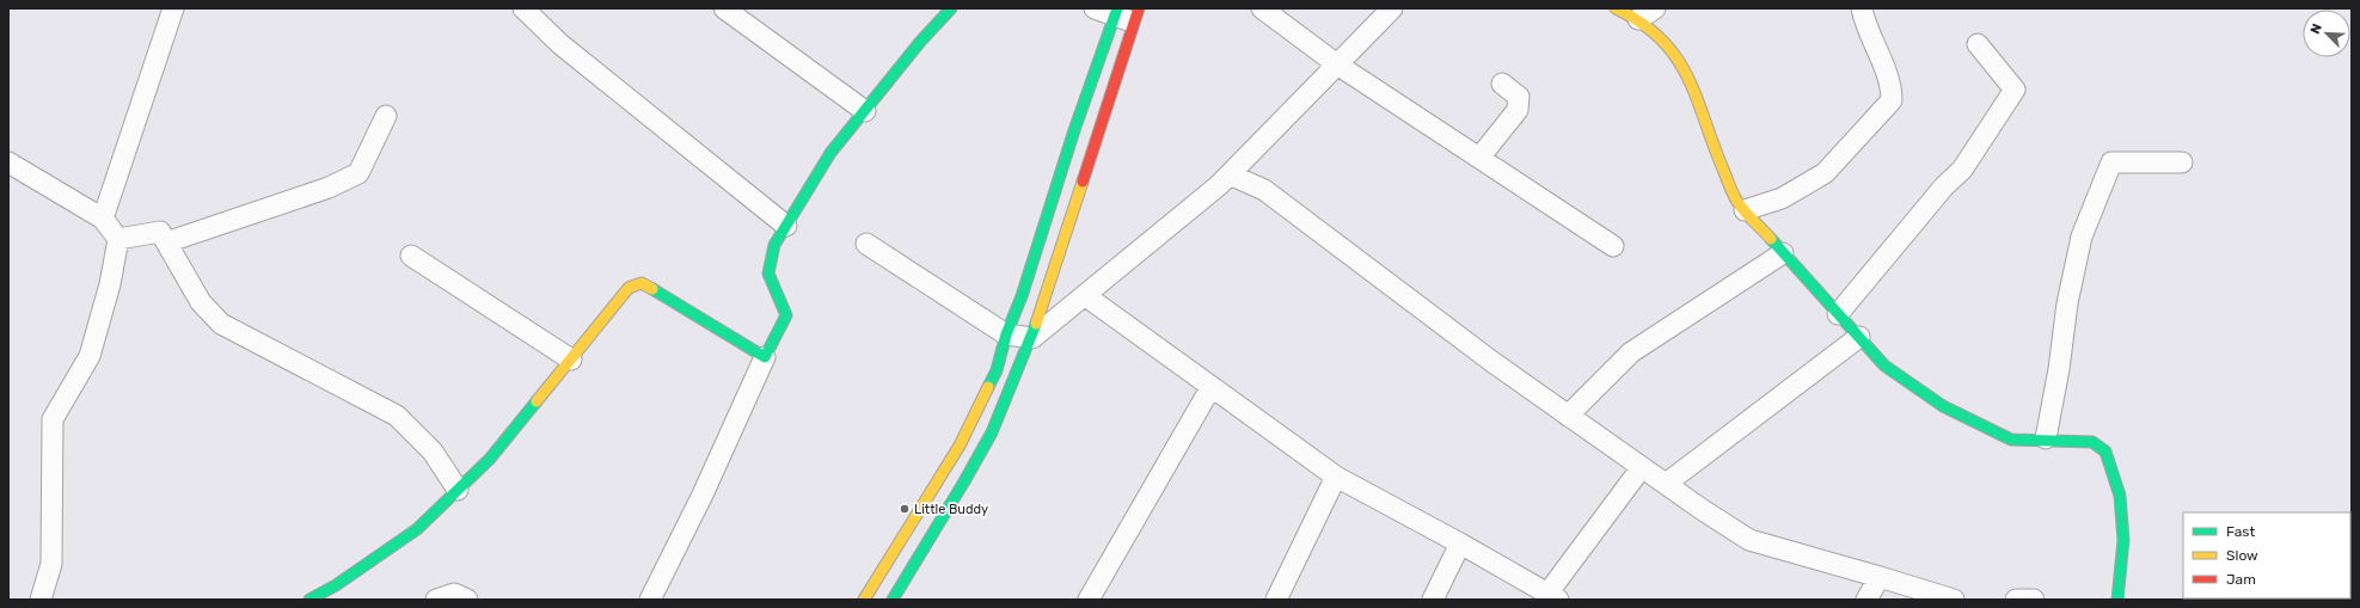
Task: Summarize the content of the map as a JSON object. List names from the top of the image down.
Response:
{
  "places": ["Little Buddy"],
  "legend": ["Fast", "Slow", "Jam"],
  "north": "top left"
}
